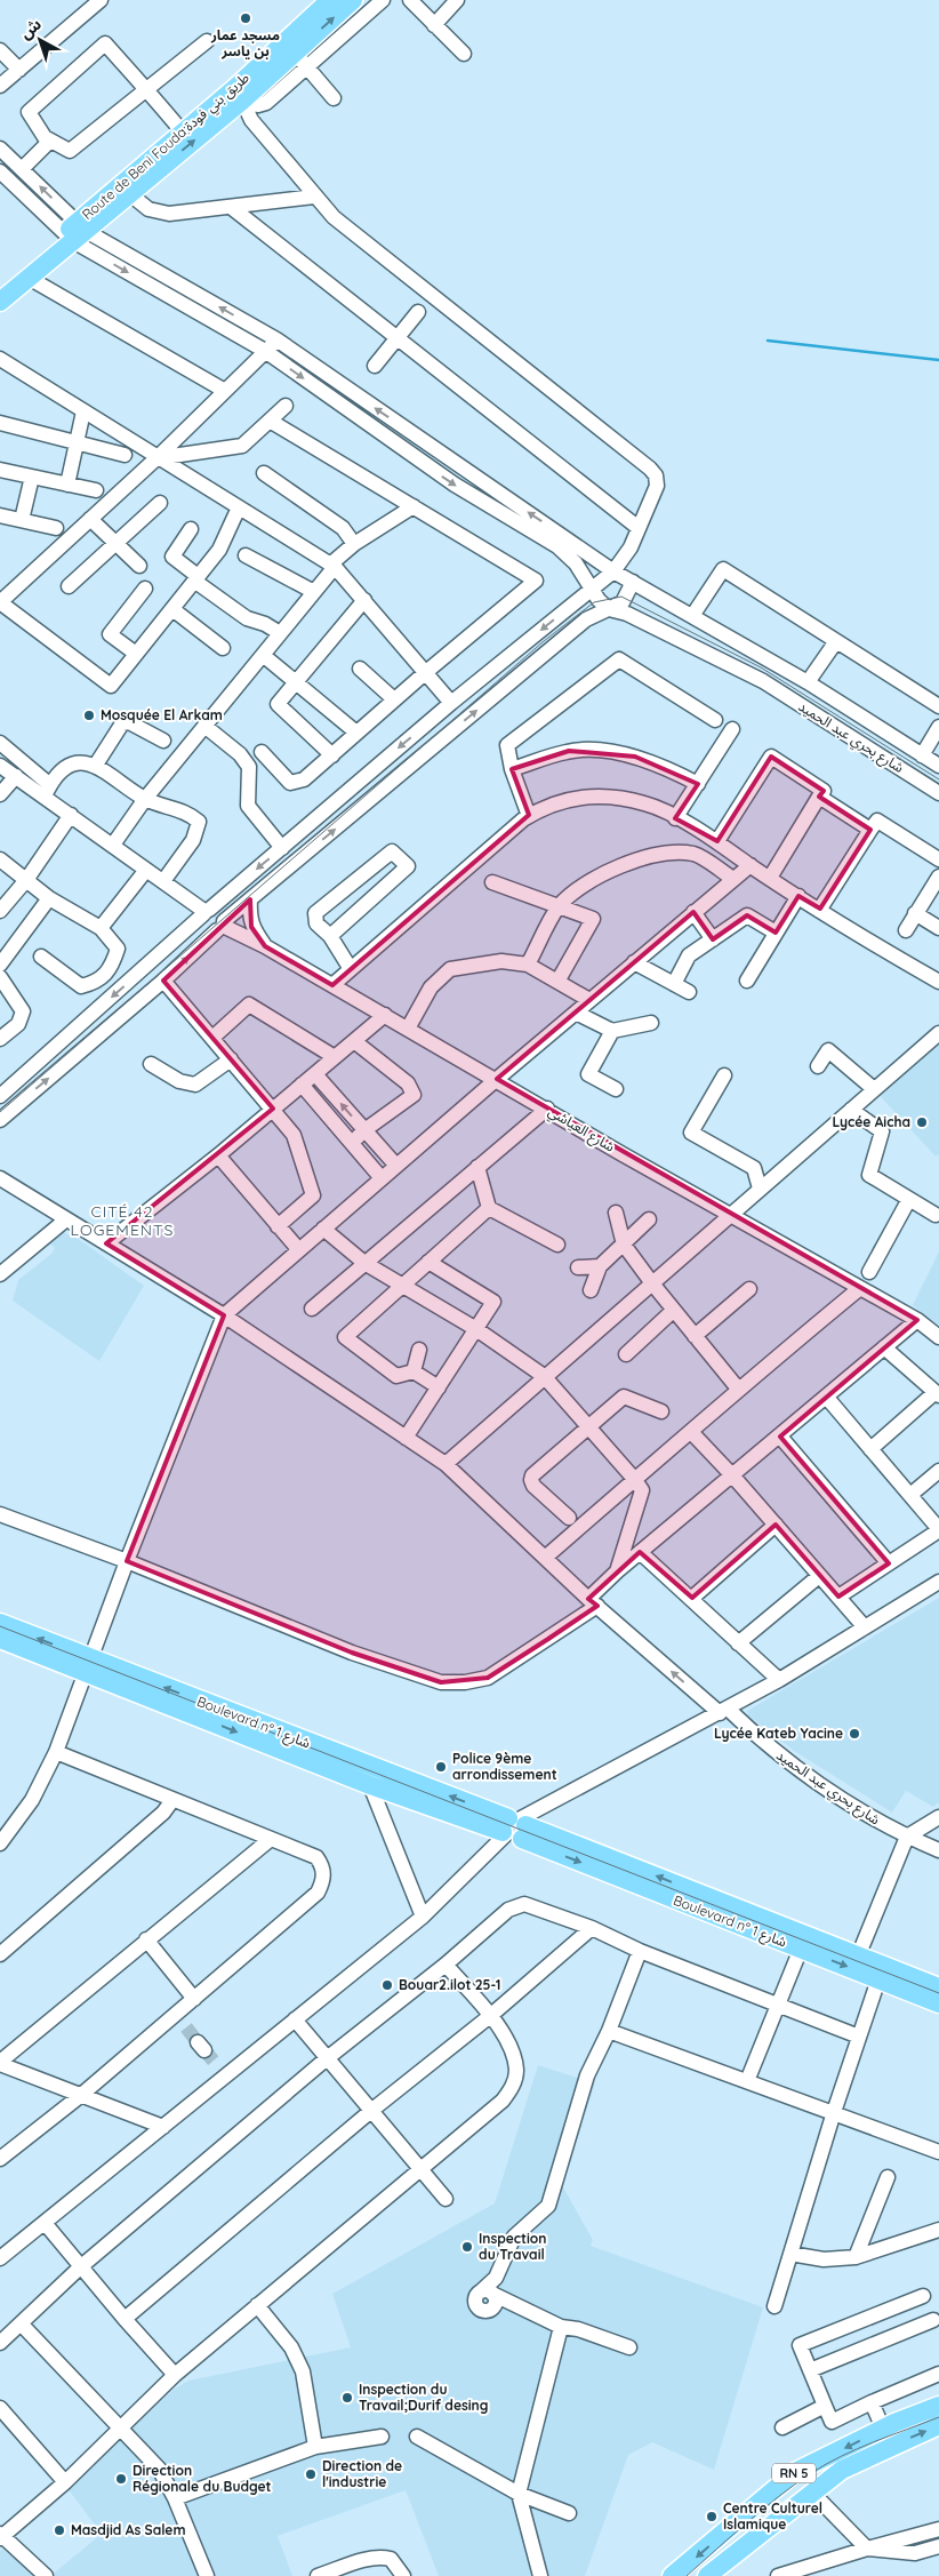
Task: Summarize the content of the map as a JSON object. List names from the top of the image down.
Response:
{
  "streets": {
    "main road": ["Route de Beni Fouda;طريق بني فودة", "Boulevard n° شارع 1", "RN 5"],
    "street": ["شارع بحري عبد الحميد", "شارع العياشي"]
  },
  "districts": ["CITÉ 42 LOGEMENTS"],
  "places": [
    "مسجد عمار بن ياسر",
    "Mosquée El Arkam",
    "Lycée Aicha",
    "Lycée Kateb Yacine",
    "Police 9ème arrondissement",
    "Bouar2.ilot 25-1",
    "Inspection du Travail",
    "Inspection du Travail;Durif desing",
    "Direction de l'industrie",
    "Direction Régionale du Budget",
    "Centre Culturel Islamique",
    "Masdjid As Salem"
  ],
  "north": "top left"
}
